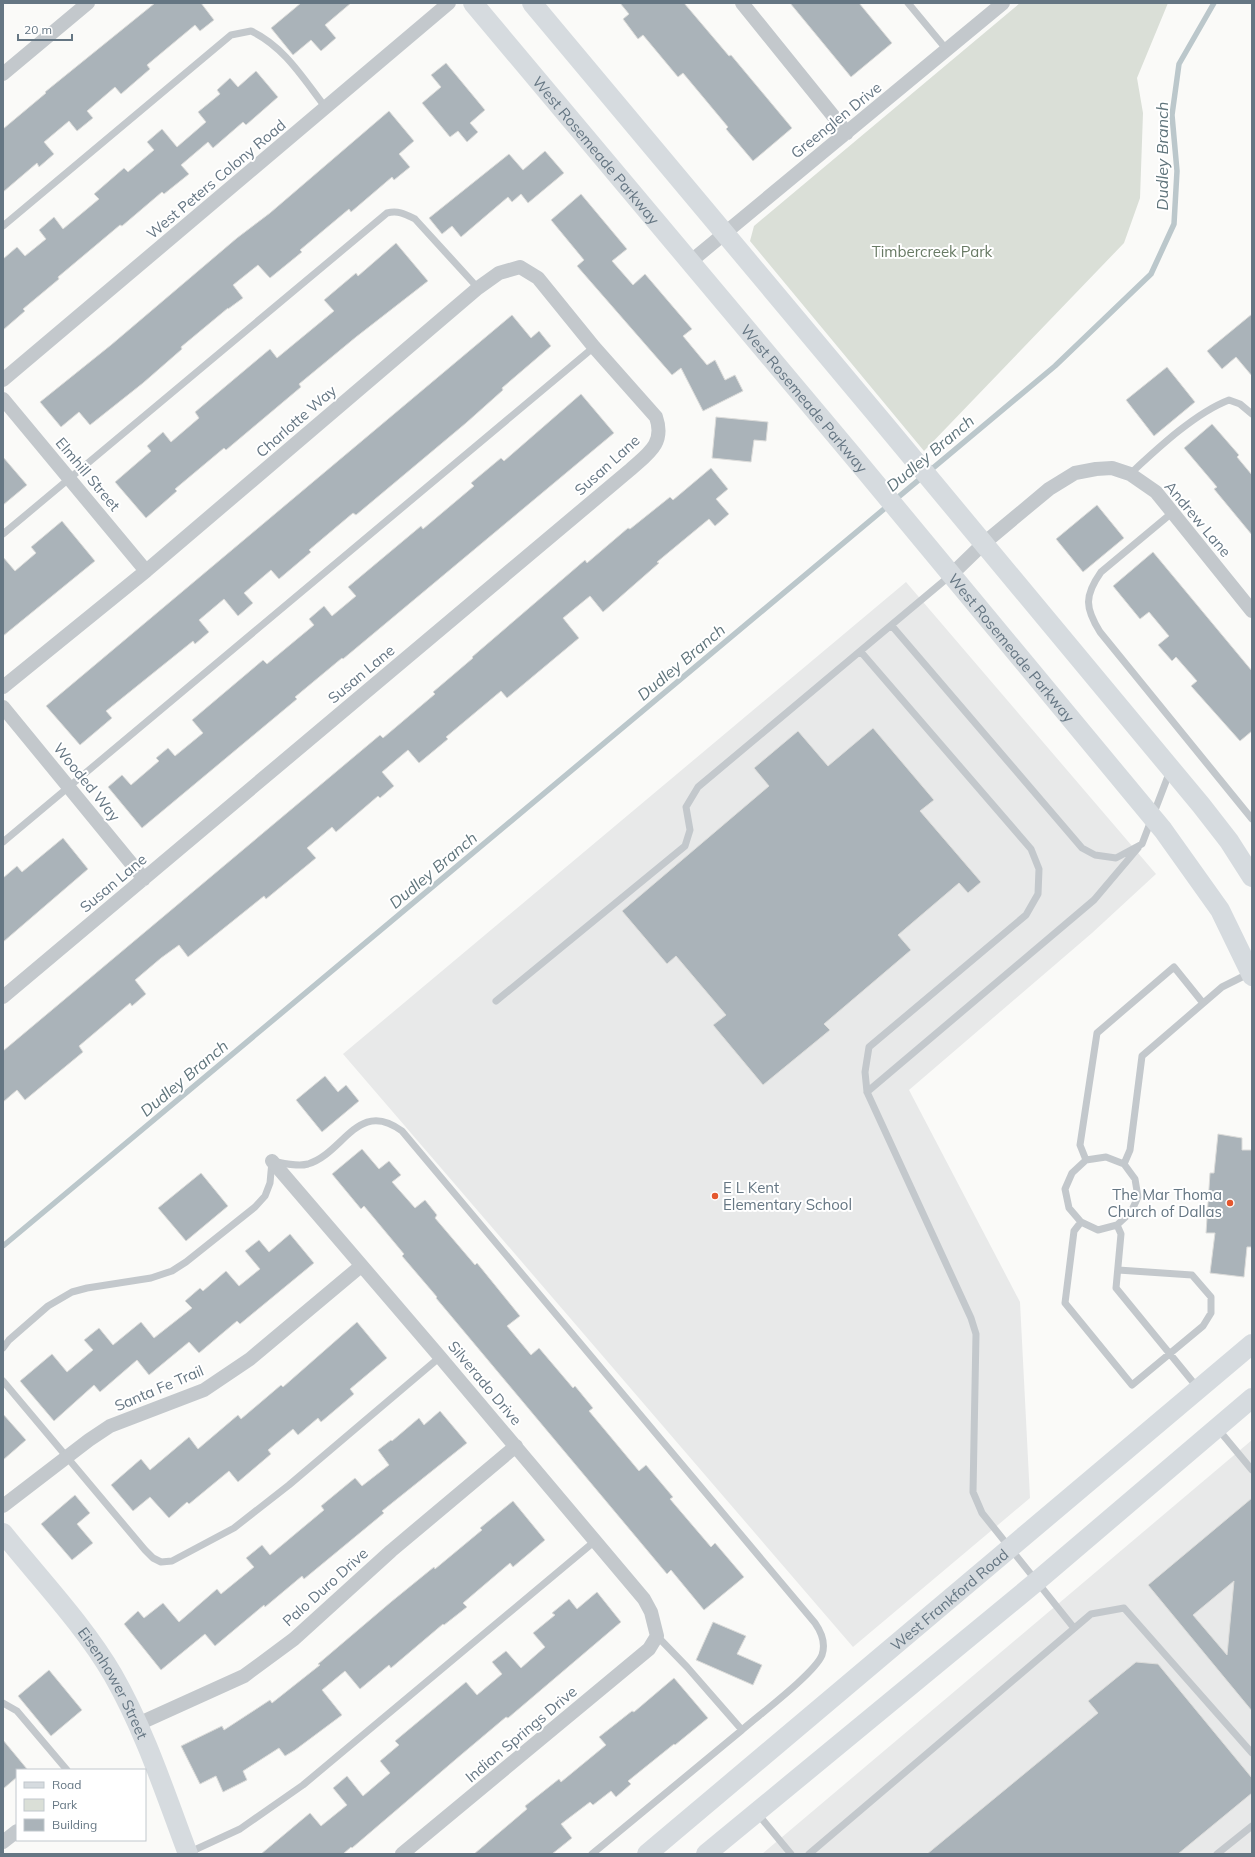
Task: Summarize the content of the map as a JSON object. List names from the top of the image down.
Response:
{
  "streets": {
    "main road": ["West Rosemeade Parkway", "West Frankford Road", "Eisenhower Street"],
    "street": [
      "Greenglen Drive",
      "West Peters Colony Road",
      "Charlotte Way",
      "Susan Lane",
      "Elmhill Street",
      "Andrew Lane",
      "Wooded Way",
      "Silverado Drive",
      "Santa Fe Trail",
      "Palo Duro Drive",
      "Indian Springs Drive"
    ]
  },
  "crossings": [
    ["Greenglen Drive", "West Rosemeade Parkway"],
    ["West Rosemeade Parkway", "Andrew Lane"],
    ["Charlotte Way", "Susan Lane"],
    ["Charlotte Way", "Elmhill Street"],
    ["Susan Lane", "Wooded Way"],
    ["Silverado Drive", "Santa Fe Trail"],
    ["Silverado Drive", "Palo Duro Drive"],
    ["Silverado Drive", "Indian Springs Drive"],
    ["Palo Duro Drive", "Eisenhower Street"]
  ],
  "water": ["Dudley Branch"],
  "parks": ["Timbercreek Park"],
  "places": ["E L Kent Elementary School", "The Mar Thoma Church of Dallas"],
  "legend": ["Road", "Park", "Building"],
  "scale_bar": "20 m"
}
